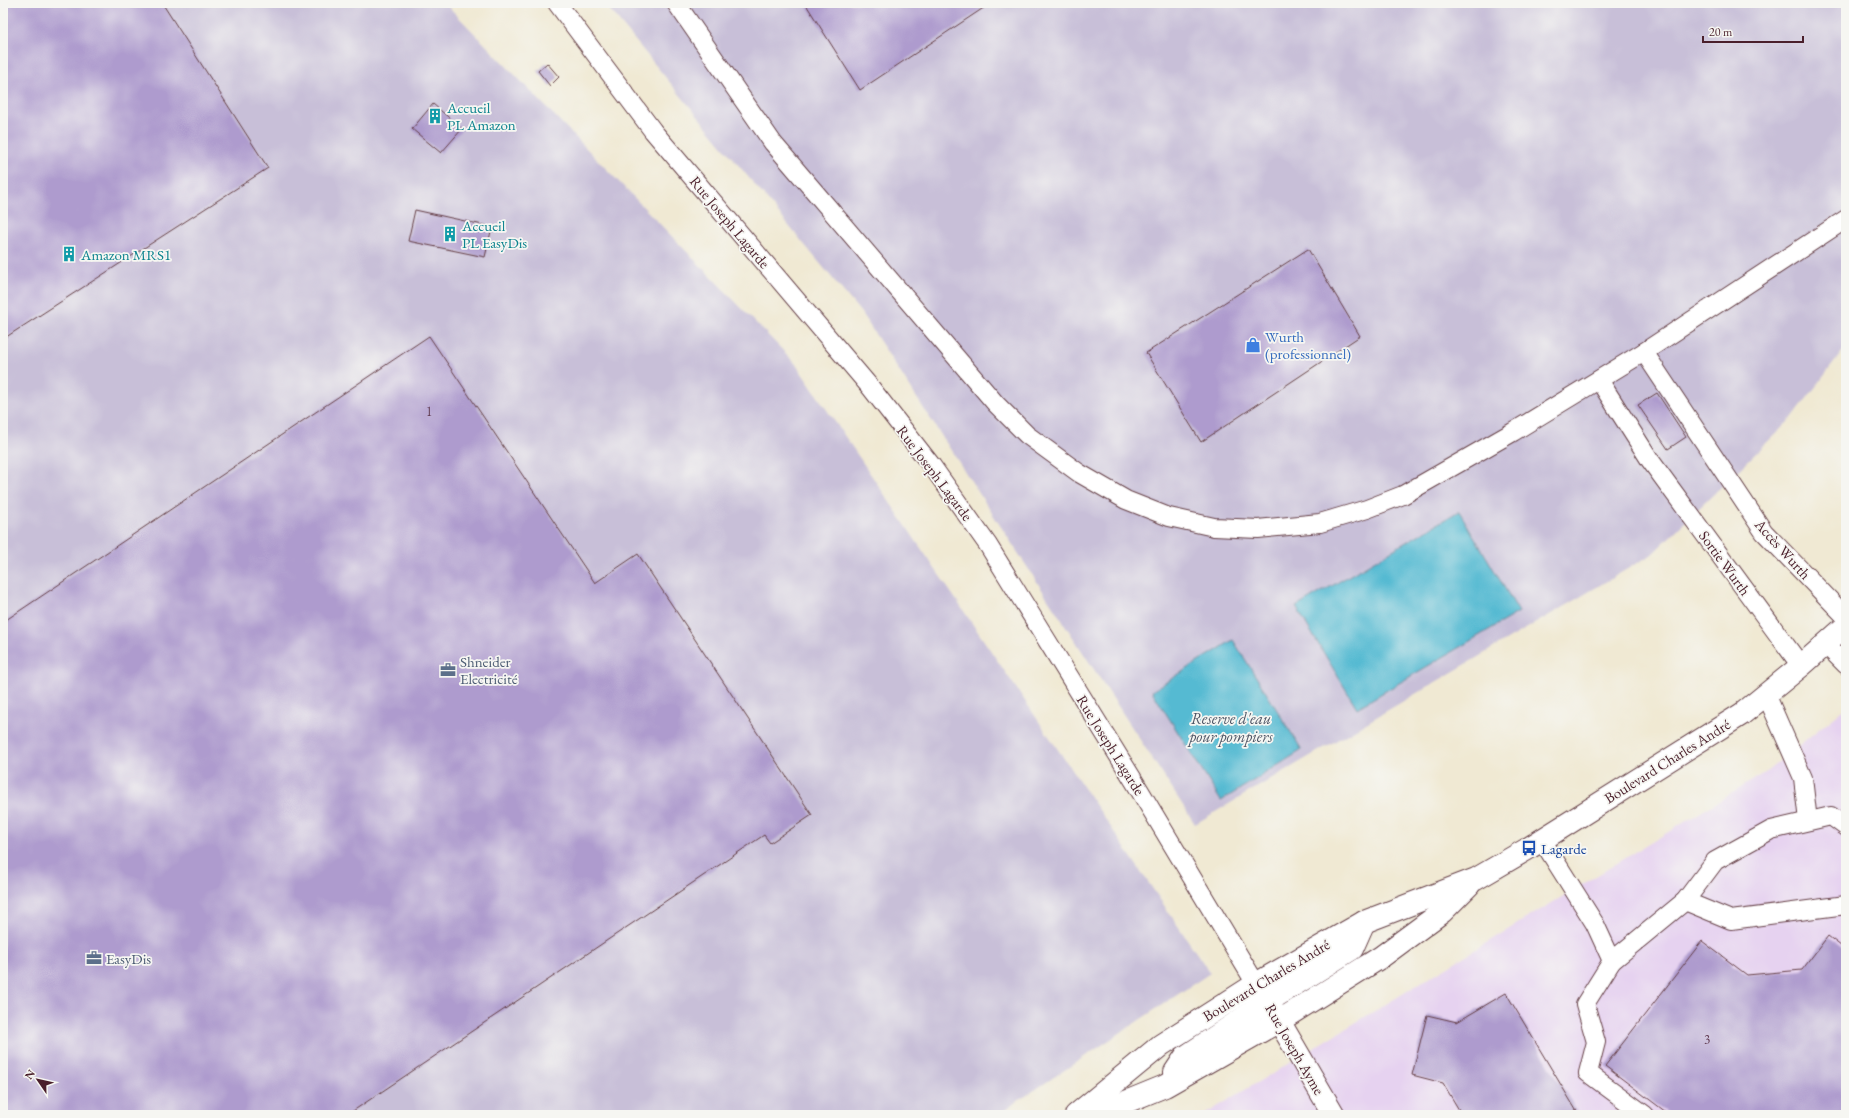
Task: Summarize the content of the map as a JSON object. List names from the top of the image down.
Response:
{
  "streets": {
    "street": ["Boulevard Charles André", "Rue Joseph Ayme"],
    "lane": ["Rue Joseph Lagarde", "Accès Wurth", "Sortie Wurth"]
  },
  "crossings": [
    ["Rue Joseph Lagarde", "Boulevard Charles André"],
    ["Rue Joseph Lagarde", "Rue Joseph Ayme"],
    ["Sortie Wurth", "Boulevard Charles André"],
    ["Boulevard Charles André", "Rue Joseph Ayme"]
  ],
  "water": ["Reserve d'eau pour pompiers"],
  "places": {
    "building": ["Accueil PL Amazon", "Accueil PL EasyDis", "Amazon MRS1"],
    "shop": ["Wurth (professionnel)"],
    "office": ["Shneider Electricité", "EasyDis"],
    "bus stop": ["Lagarde"]
  },
  "house_numbers": ["1", "3"],
  "scale_bar": "20 m",
  "north": "top left"
}
